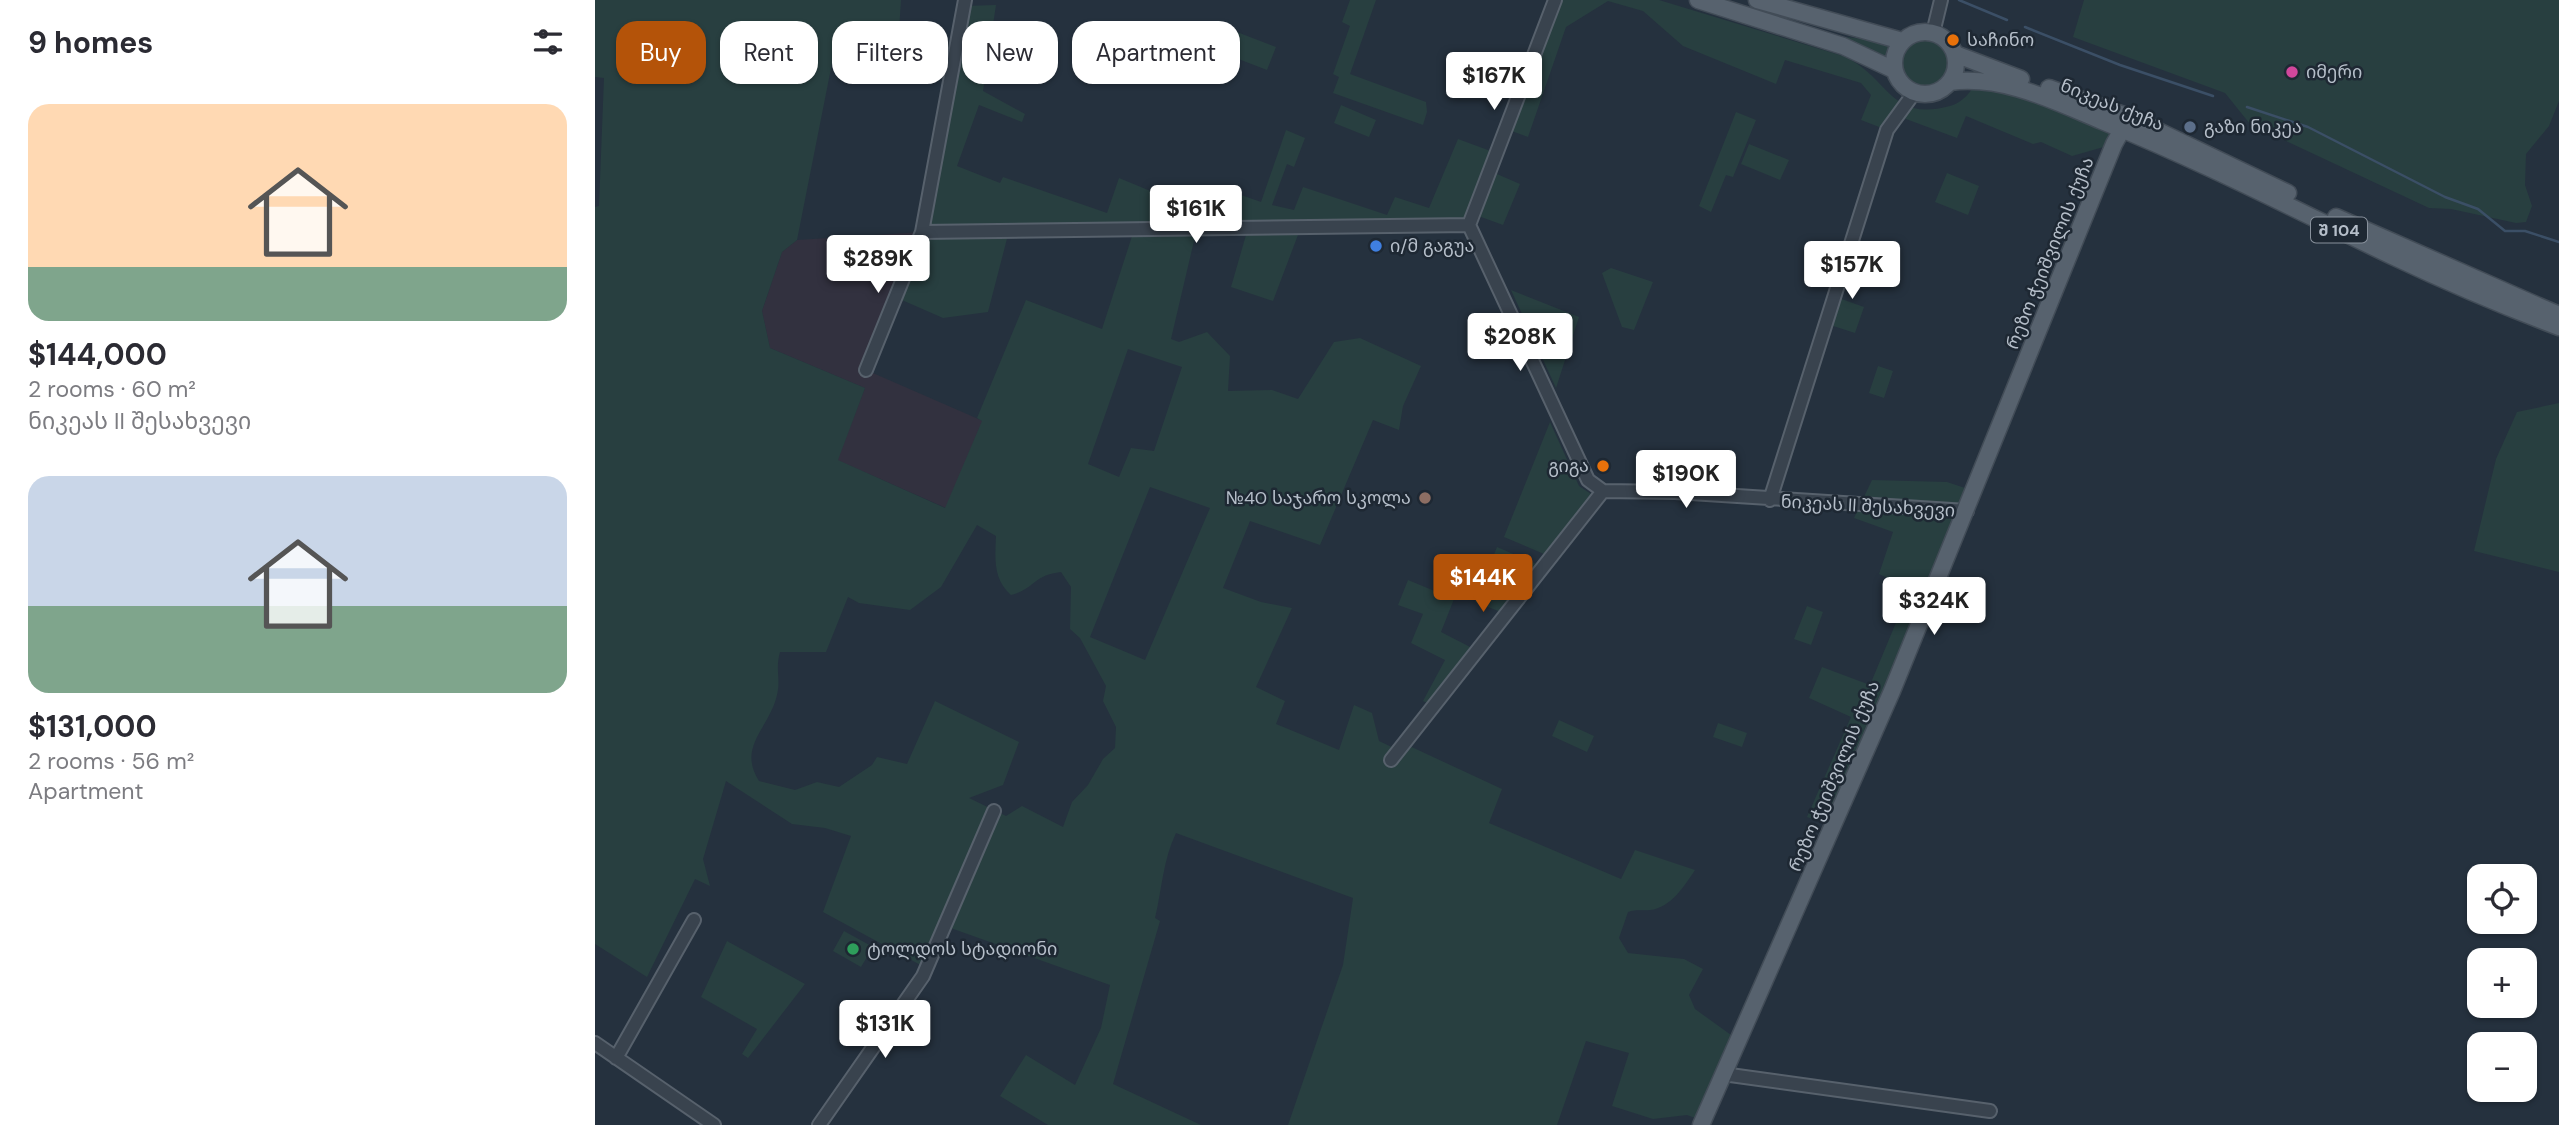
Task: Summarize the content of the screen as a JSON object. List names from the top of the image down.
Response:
{
  "streets": {
    "main road": ["ნიკეას ქუჩა", "შ 104", "რეზო ჭეიშვილის ქუჩა"],
    "street": ["ნიკეას II შესახვევი"]
  },
  "crossings": [
    ["ნიკეას ქუჩა", "რეზო ჭეიშვილის ქუჩა"],
    ["ნიკეას ქუჩა", "ნიკეას II შესახვევი"],
    ["რეზო ჭეიშვილის ქუჩა", "ნიკეას II შესახვევი"]
  ],
  "places": [
    "საჩინო",
    "იმერი",
    "გაზი ნიკეა",
    "ი/მ გაგუა",
    "გიგა",
    "№40 საჯარო სკოლა",
    "ტოლდოს სტადიონი"
  ],
  "page": {
    "heading": "9 homes",
    "chip": [
      "Buy",
      "Rent",
      "Filters",
      "New",
      "Apartment"
    ],
    "price": [
      "$167K",
      "$161K",
      "$289K",
      "$157K",
      "$208K",
      "$190K",
      "$144K",
      "$324K",
      "$131K"
    ],
    "list": [
      {
        "name": "$144,000",
        "note": "2 rooms · 60 m² · ნიკეას II შესახვევი"
      },
      {
        "name": "$131,000",
        "note": "2 rooms · 56 m² · Apartment"
      }
    ],
    "map_buttons": ["+", "−"]
  }
}
